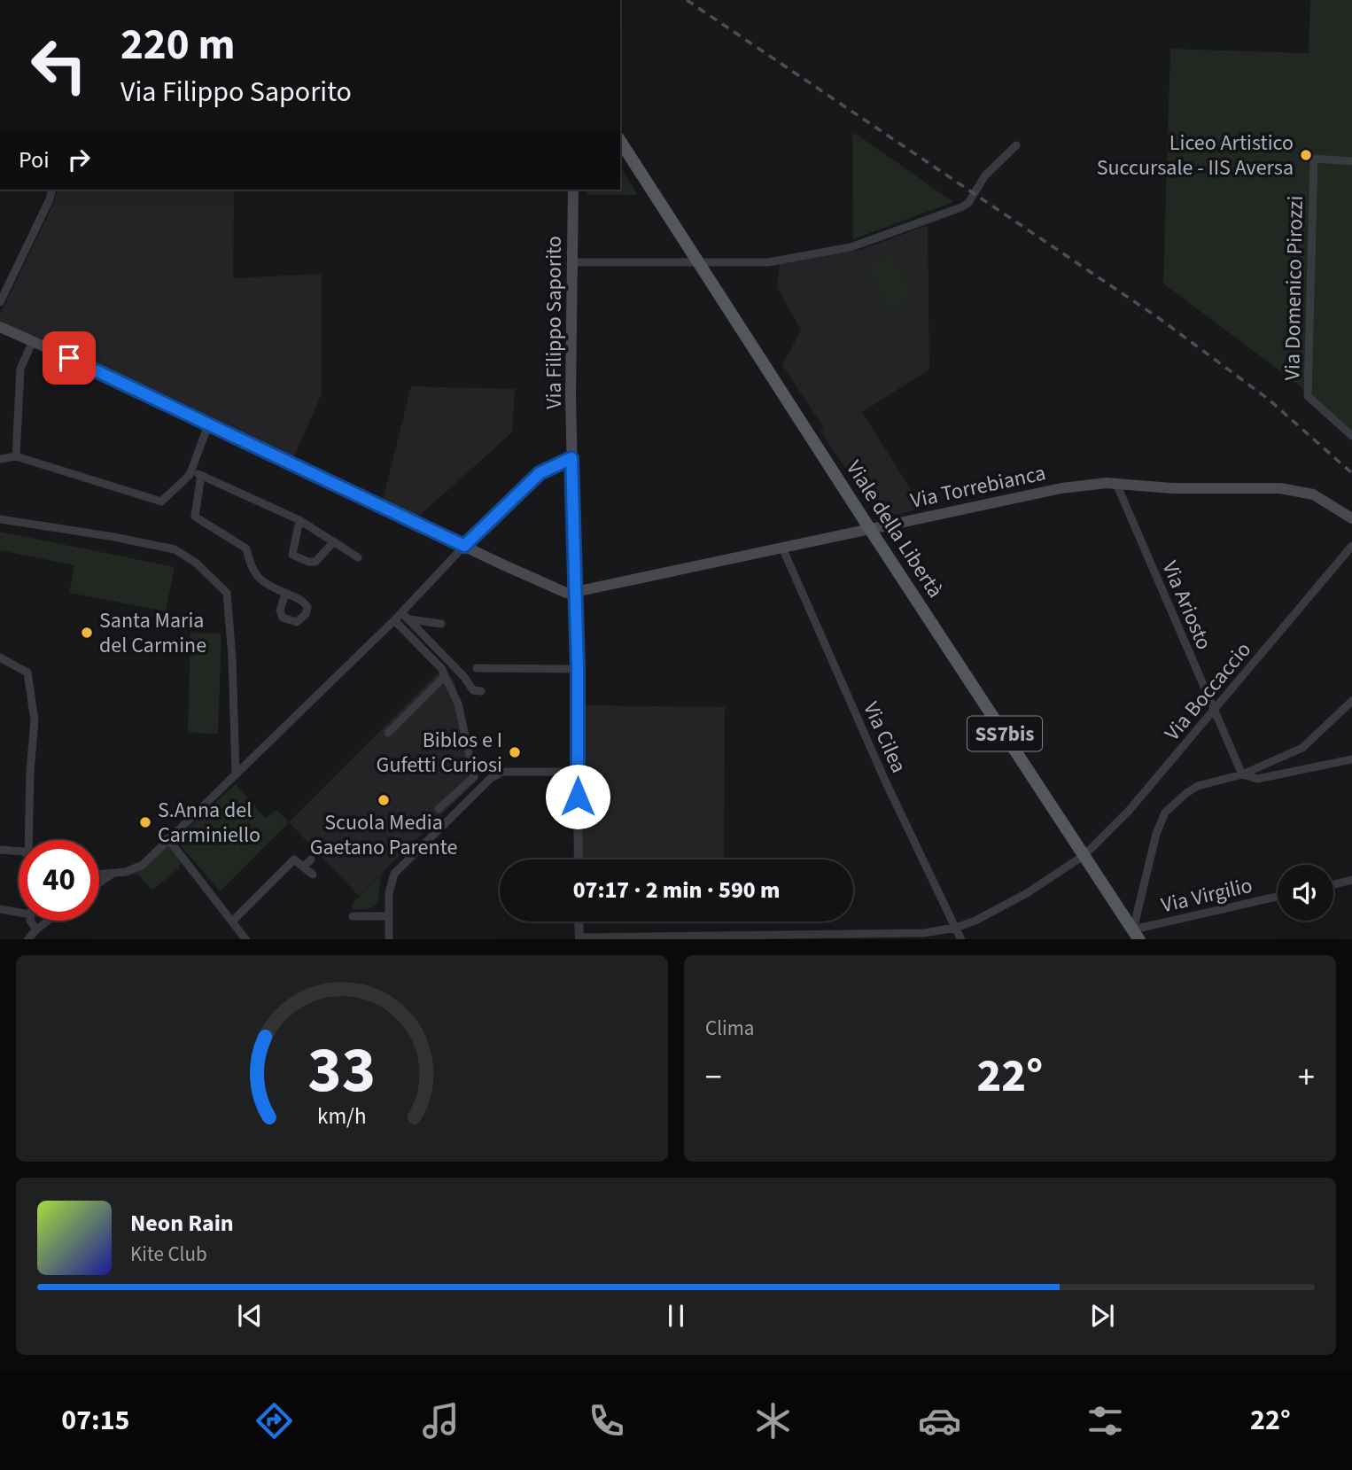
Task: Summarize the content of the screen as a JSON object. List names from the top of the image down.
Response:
{
  "streets": {
    "main road": [
      "Via Filippo Saporito",
      "Via Torrebianca",
      "Viale della Libertà",
      "SS7bis"
    ],
    "street": [
      "Via Domenico Pirozzi",
      "Via Ariosto",
      "Via Boccaccio",
      "Via Cilea",
      "Via Virgilio"
    ]
  },
  "crossings": [
    ["Via Filippo Saporito", "Via Torrebianca"],
    ["Via Torrebianca", "Viale della Libertà"],
    ["Via Torrebianca", "Via Ariosto"],
    ["Via Torrebianca", "Via Cilea"],
    ["Viale della Libertà", "Via Boccaccio"],
    ["Viale della Libertà", "Via Virgilio"],
    ["Via Ariosto", "Via Boccaccio"],
    ["Via Boccaccio", "Via Cilea"]
  ],
  "places": [
    "Liceo Artistico Succursale - IIS Aversa",
    "Santa Maria del Carmine",
    "Biblos e I Gufetti Curiosi",
    "Scuola Media Gaetano Parente",
    "S.Anna del Carminiello"
  ],
  "page": {
    "turn": ["220 m", "Via Filippo Saporito"],
    "then": "Poi",
    "limit": "40",
    "trip": "07:17 · 2 min · 590 m",
    "tile": "Clima",
    "heat": ["−", "22°", "+"],
    "song": ["Neon Rain", "Kite Club"],
    "tabs": ["07:15", "22°"],
    "gauge": ["33", "km/h"]
  }
}
